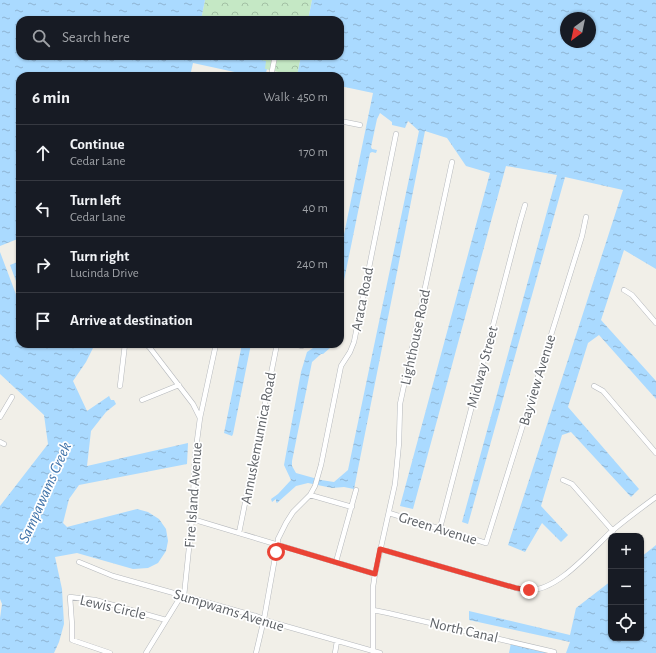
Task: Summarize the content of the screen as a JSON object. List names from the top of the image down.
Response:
{
  "streets": {
    "street": [
      "Araca Road",
      "Lighthouse Road",
      "Midway Street",
      "Bayview Avenue",
      "Annuskemunnica Road",
      "Fire Island Avenue",
      "Green Avenue",
      "Lewis Circle",
      "Sumpwams Avenue",
      "North Canal"
    ]
  },
  "crossings": [
    ["Araca Road", "Sumpwams Avenue"],
    ["Lighthouse Road", "Green Avenue"],
    ["Lighthouse Road", "Sumpwams Avenue"],
    ["Lighthouse Road", "North Canal"],
    ["Midway Street", "Green Avenue"],
    ["Bayview Avenue", "Green Avenue"],
    ["Fire Island Avenue", "Sumpwams Avenue"]
  ],
  "water": ["Sampawams Creek"],
  "north": "bottom left",
  "page": {
    "search": "Search here",
    "heading": ["6 min", "Walk · 450 m"],
    "list": [
      ["Continue", "Cedar Lane", "170 m"],
      ["Turn left", "Cedar Lane", "40 m"],
      ["Turn right", "Lucinda Drive", "240 m"],
      "Arrive at destination"
    ],
    "map_buttons": ["+", "−"]
  }
}
